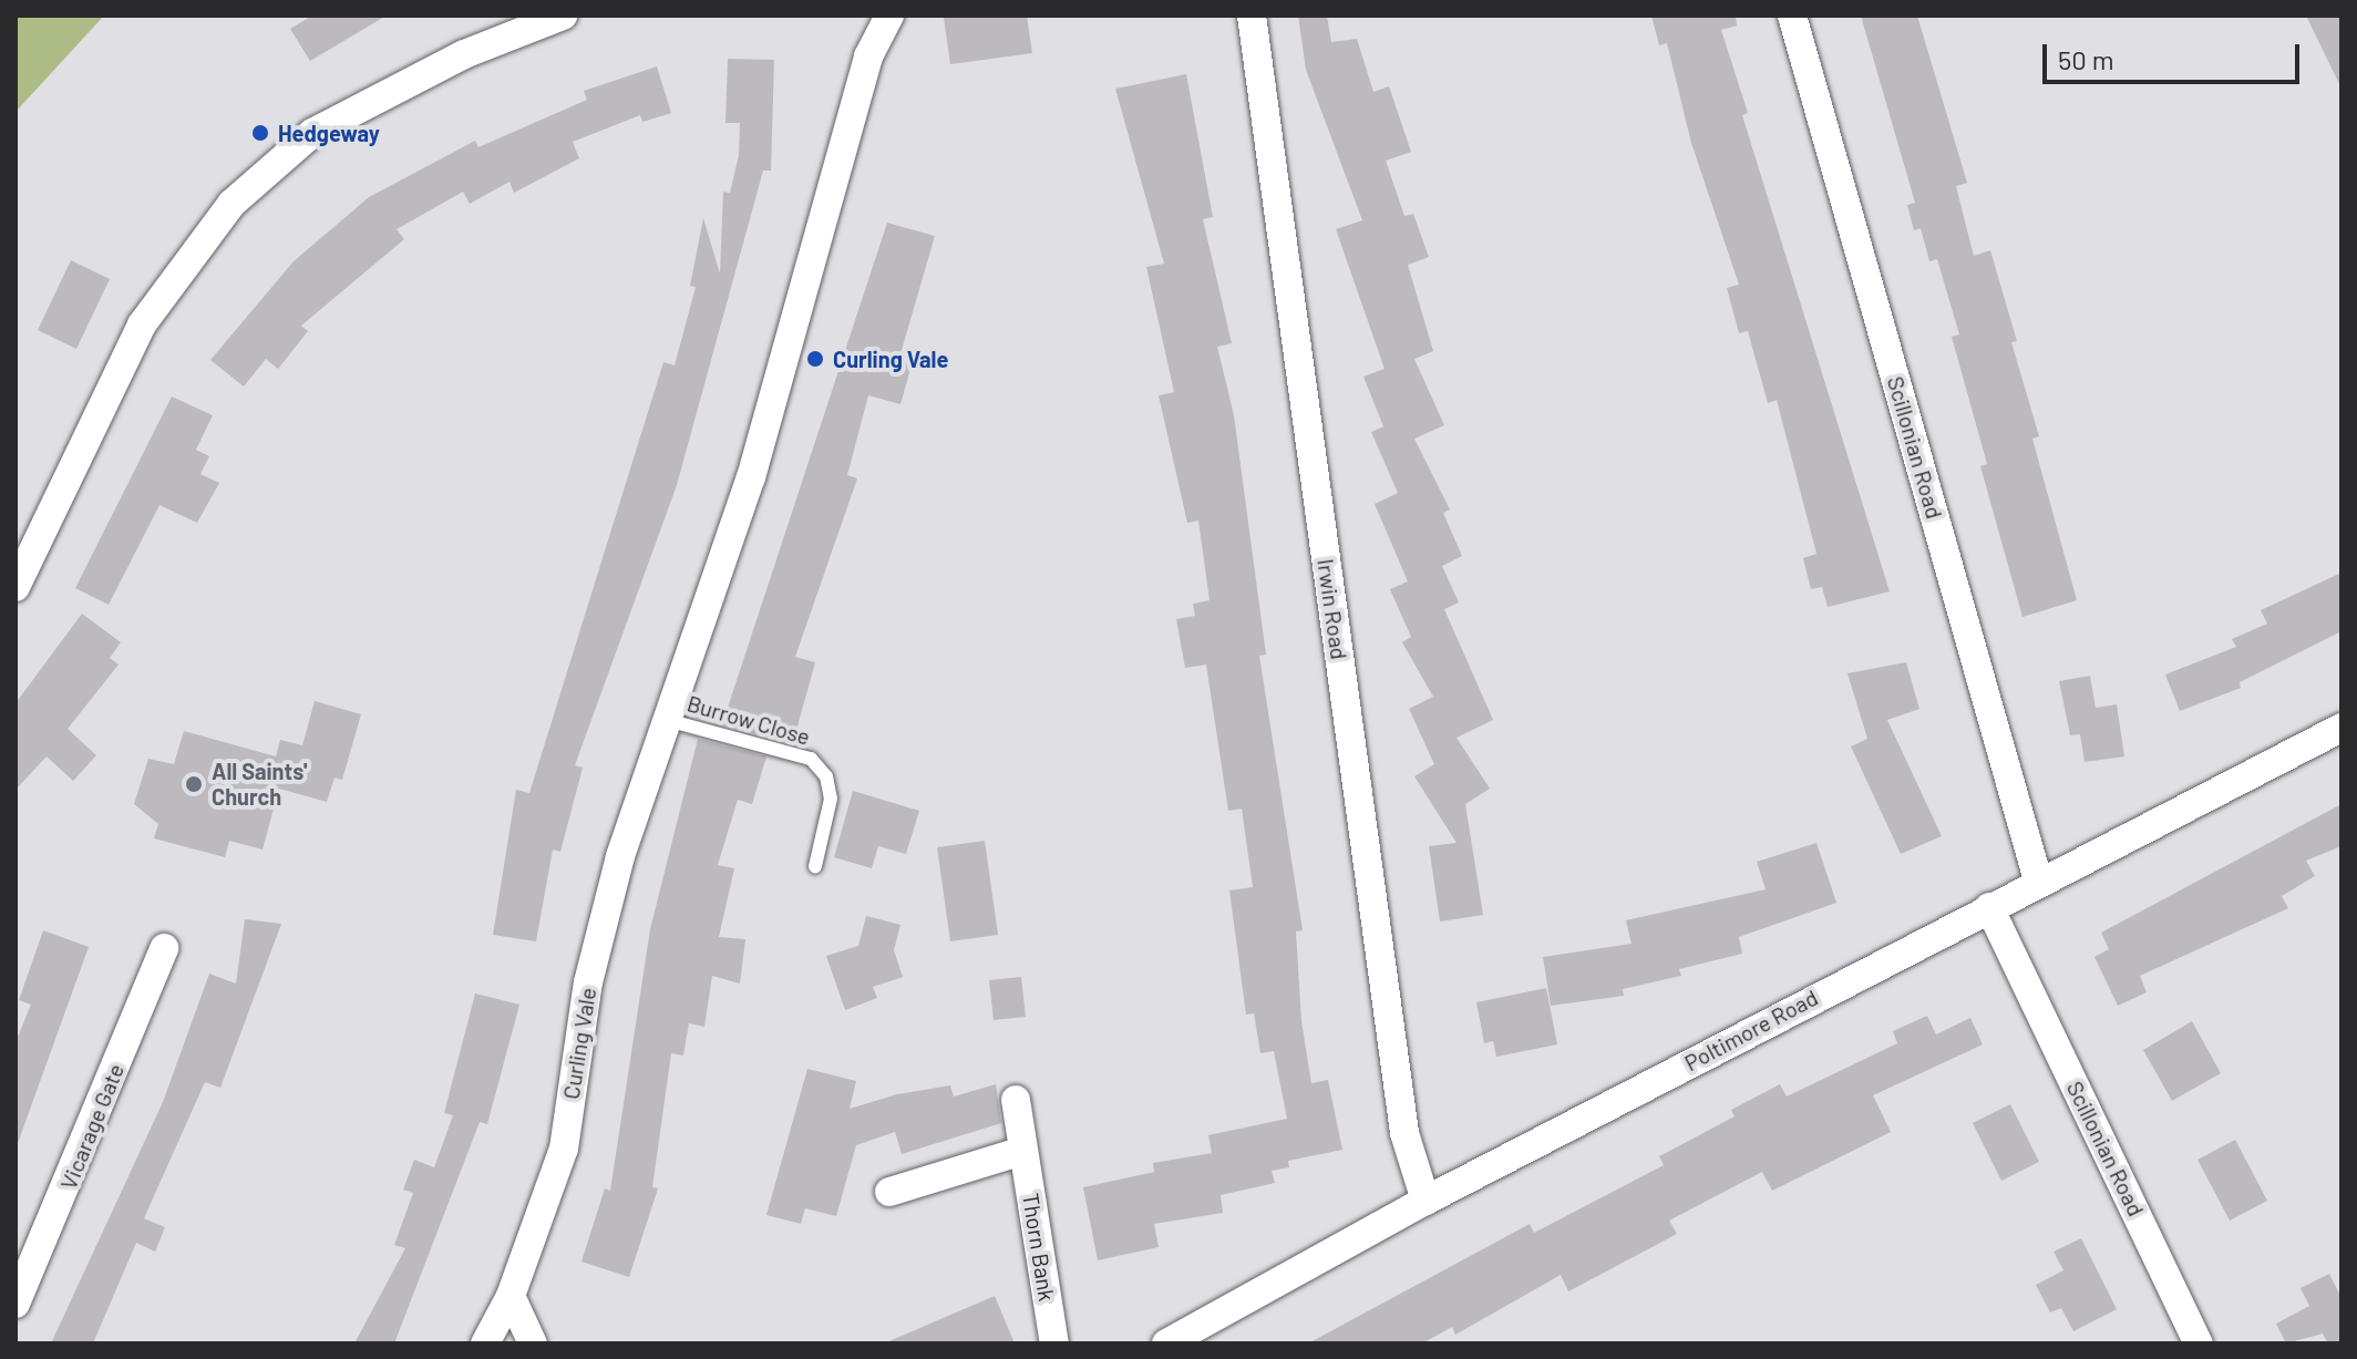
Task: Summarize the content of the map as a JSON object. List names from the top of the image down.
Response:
{
  "streets": {
    "street": [
      "Scillonian Road",
      "Irwin Road",
      "Poltimore Road",
      "Curling Vale",
      "Vicarage Gate",
      "Thorn Bank"
    ],
    "lane": ["Burrow Close"]
  },
  "crossings": [
    ["Scillonian Road", "Poltimore Road"],
    ["Irwin Road", "Poltimore Road"],
    ["Burrow Close", "Curling Vale"]
  ],
  "places": ["Hedgeway", "Curling Vale", "All Saints' Church"],
  "scale_bar": "50 m"
}
